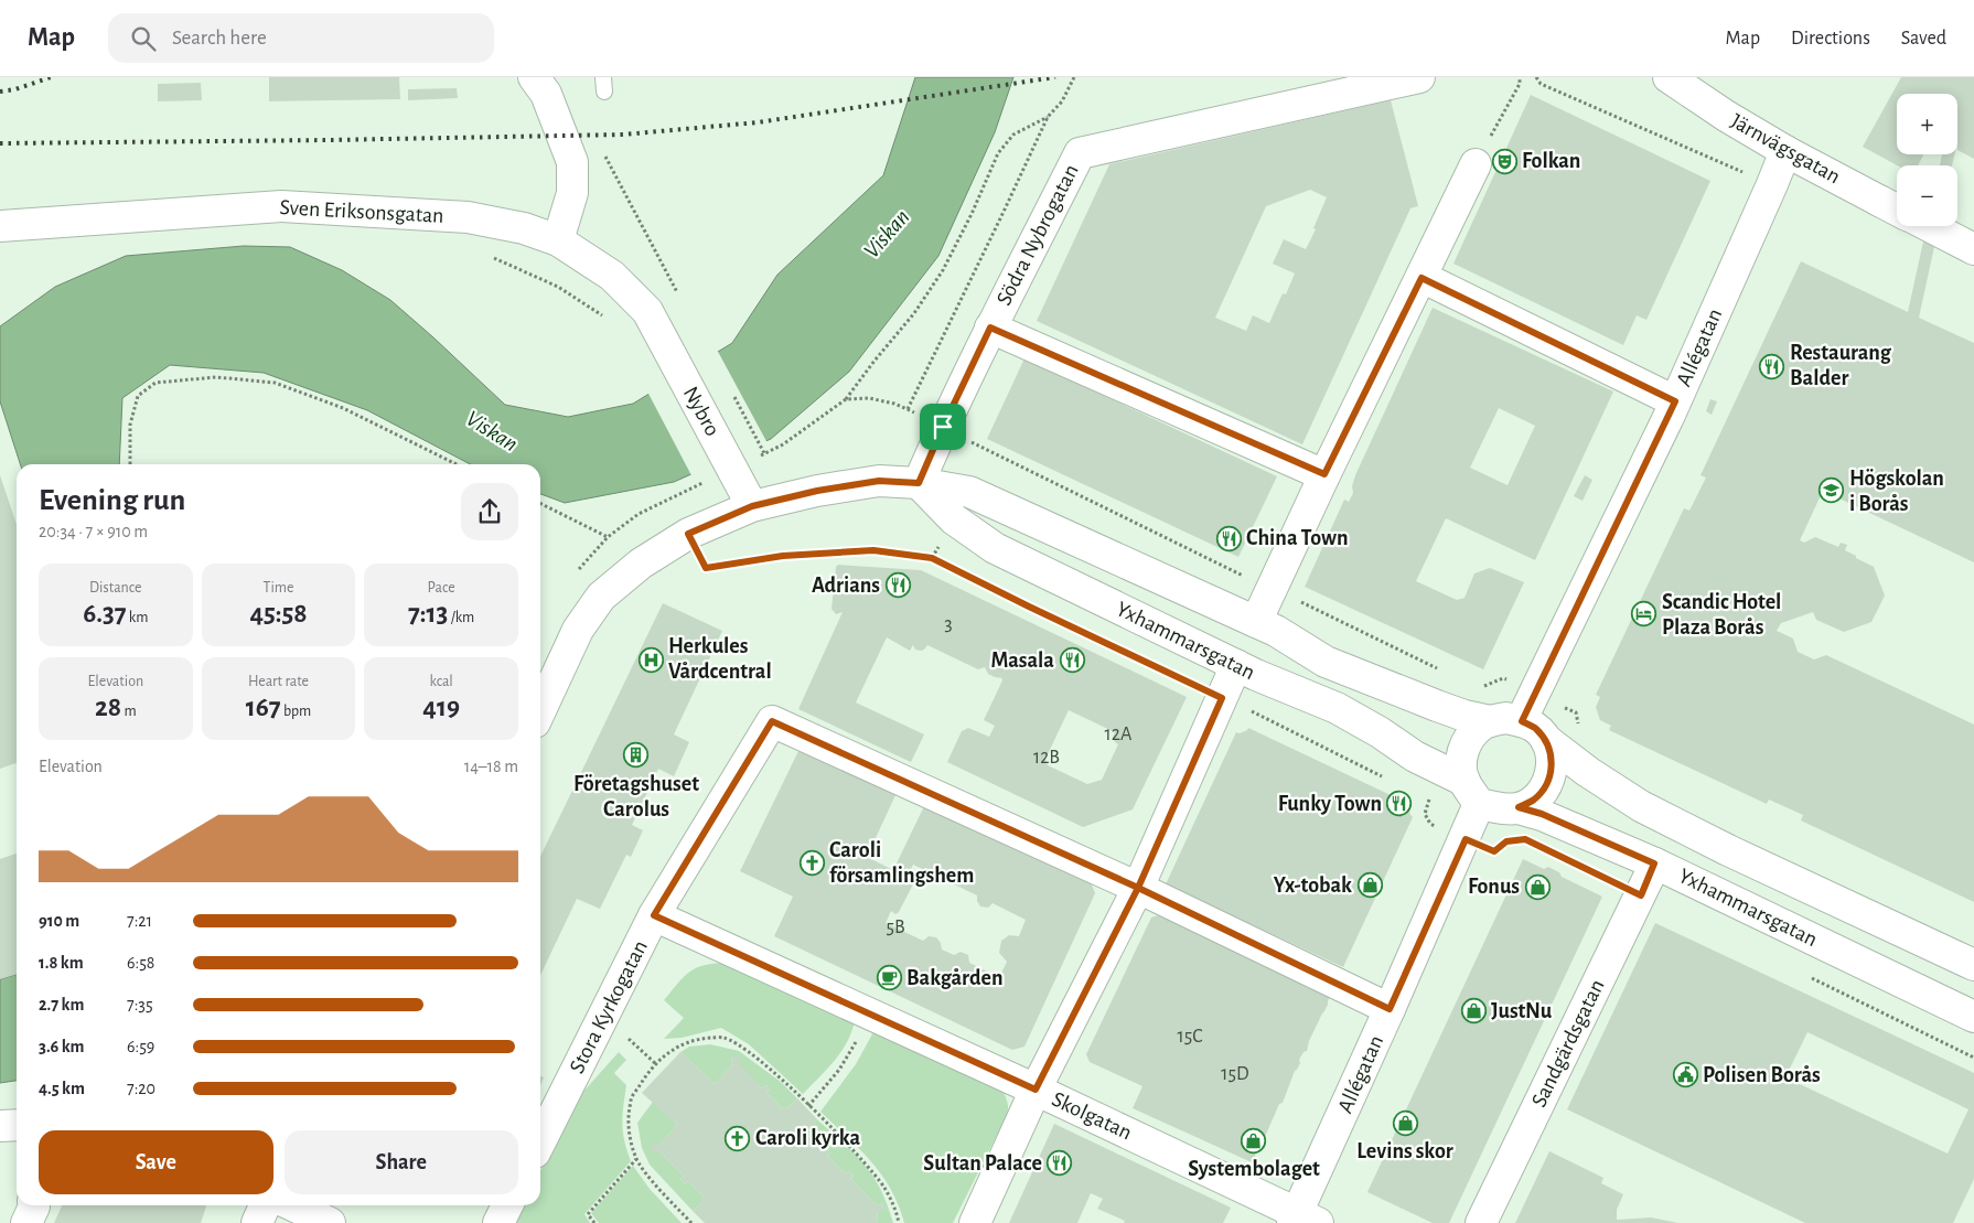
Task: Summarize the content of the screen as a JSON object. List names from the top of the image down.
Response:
{
  "streets": {
    "street": [
      "Järnvägsgatan",
      "Sven Eriksonsgatan",
      "Södra Nybrogatan",
      "Allégatan",
      "Nybro",
      "Yxhammarsgatan",
      "Stora Kyrkogatan",
      "Sandgärdsgatan",
      "Skolgatan"
    ]
  },
  "crossings": [
    ["Järnvägsgatan", "Allégatan"],
    ["Sven Eriksonsgatan", "Nybro"],
    ["Södra Nybrogatan", "Yxhammarsgatan"],
    ["Allégatan", "Yxhammarsgatan"],
    ["Allégatan", "Skolgatan"],
    ["Nybro", "Yxhammarsgatan"],
    ["Yxhammarsgatan", "Sandgärdsgatan"],
    ["Stora Kyrkogatan", "Skolgatan"]
  ],
  "water": ["Viskan"],
  "places": {
    "theatre": ["Folkan"],
    "restaurant": [
      "Restaurang Balder",
      "China Town",
      "Adrians",
      "Masala",
      "Funky Town",
      "Sultan Palace"
    ],
    "school or university": ["Högskolan i Borås"],
    "hotel": ["Scandic Hotel Plaza Borås"],
    "hospital": ["Herkules Vårdcentral"],
    "building": ["Företagshuset Carolus"],
    "church": ["Caroli församlingshem", "Caroli kyrka"],
    "shop": [
      "Yx-tobak",
      "Fonus",
      "JustNu",
      "Levins skor",
      "Systembolaget"
    ],
    "cafe": ["Bakgården"],
    "public building": ["Polisen Borås"]
  },
  "house_numbers": [
    "3",
    "12A",
    "12B",
    "5B",
    "15C",
    "15D"
  ],
  "page": {
    "header": "Map",
    "search": "Search here",
    "nav": ["Map", "Directions", "Saved"],
    "map_buttons": ["+", "−"],
    "heading": ["Evening run", "20:34 · 7 × 910 m"],
    "stats": [
      ["Distance", "6.37 km"],
      ["Time", "45:58"],
      ["Pace", "7:13 /km"],
      ["Elevation", "28 m"],
      ["Heart rate", "167 bpm"],
      ["kcal", "419"]
    ],
    "chart": ["Elevation", "14–18 m"],
    "list": [
      {
        "name": "910 m",
        "note": "7:21"
      },
      {
        "name": "1.8 km",
        "note": "6:58"
      },
      {
        "name": "2.7 km",
        "note": "7:35"
      },
      {
        "name": "3.6 km",
        "note": "6:59"
      },
      {
        "name": "4.5 km",
        "note": "7:20"
      }
    ],
    "buttons": ["Save", "Share"]
  }
}
